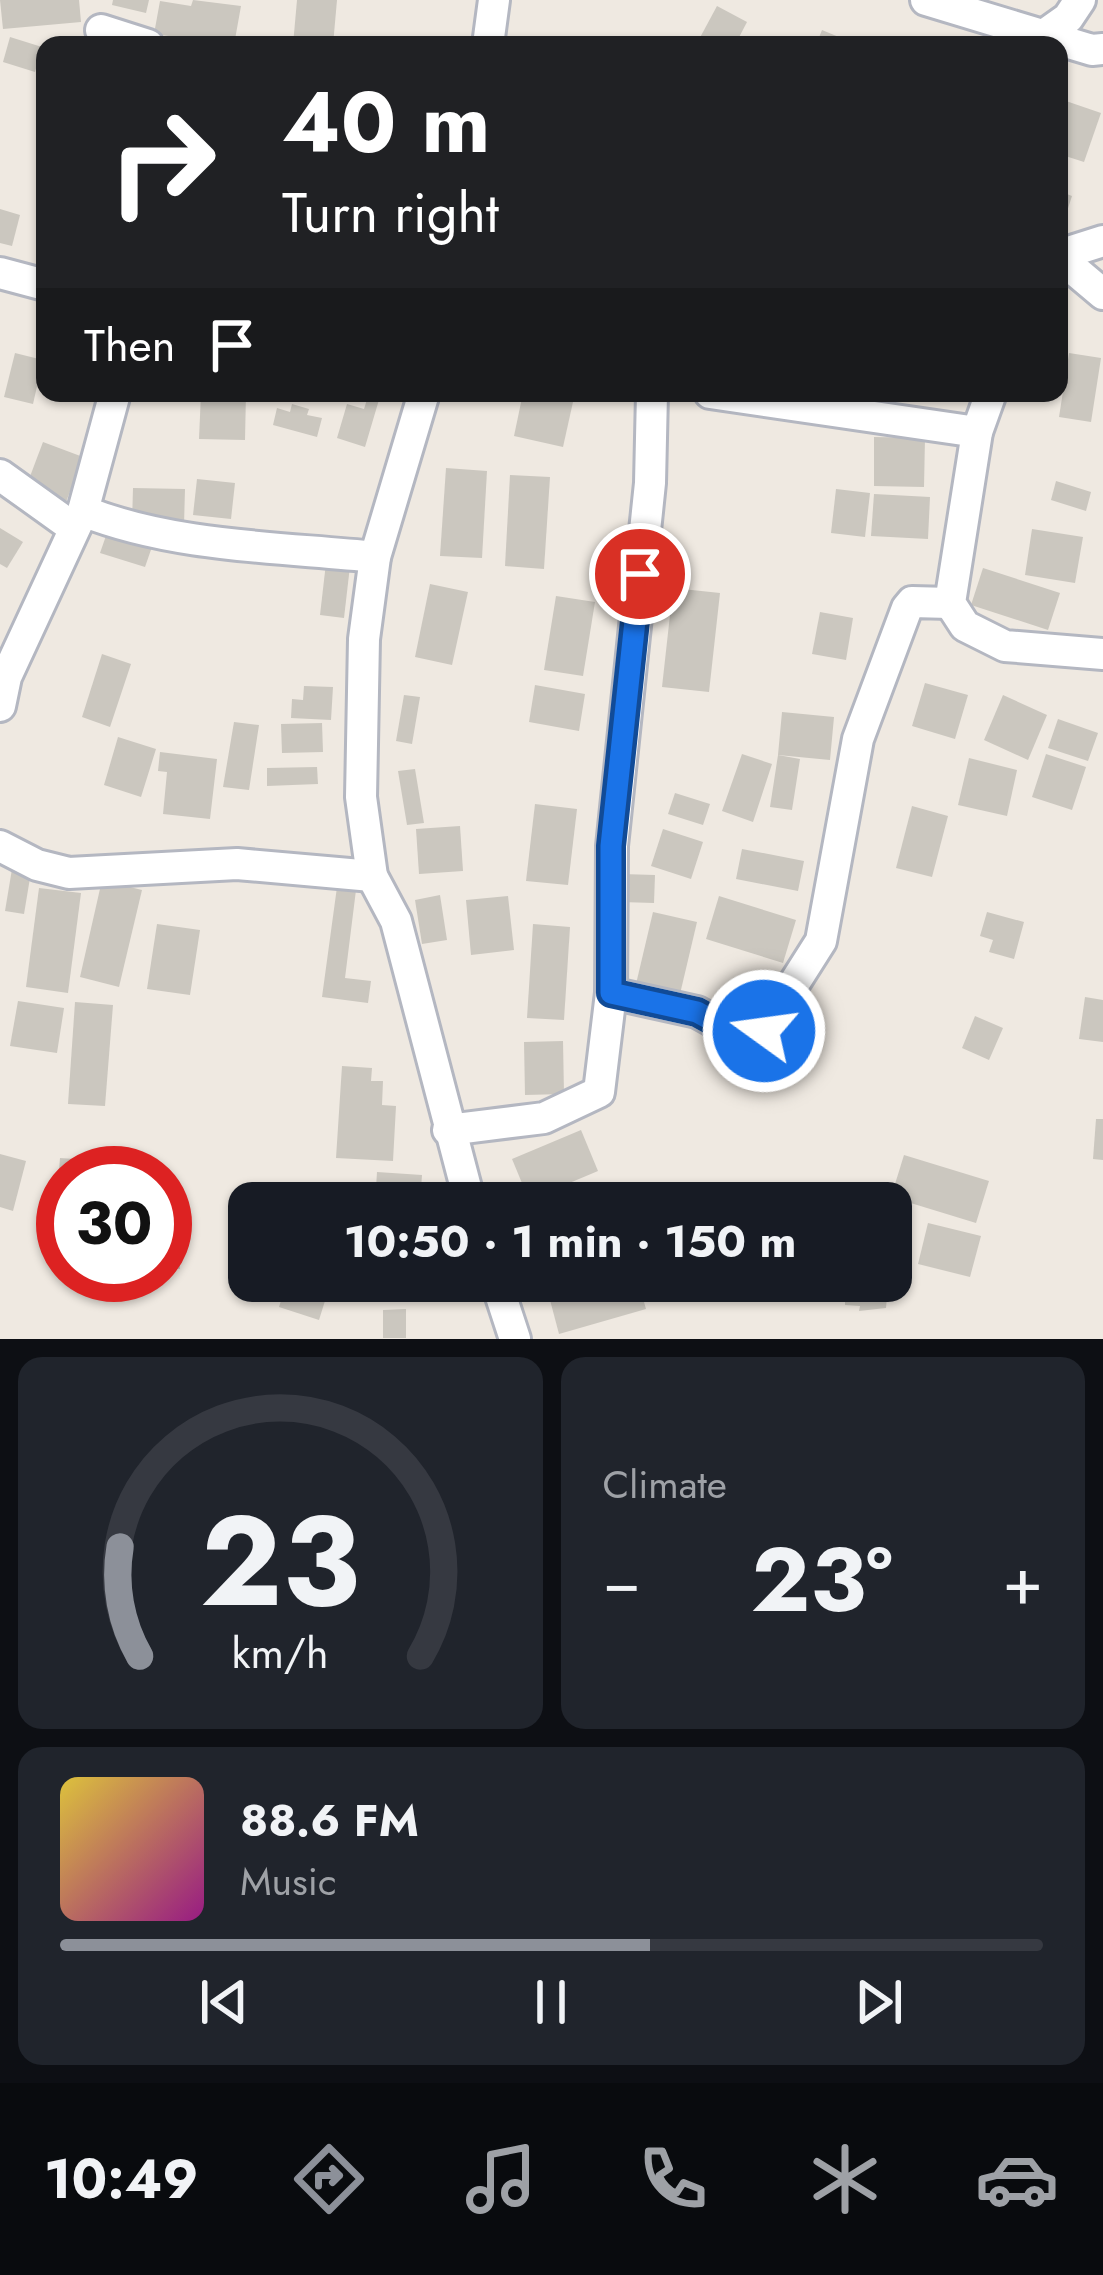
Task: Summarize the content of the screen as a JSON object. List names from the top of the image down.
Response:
{
  "page": {
    "turn": ["40 m", "Turn right"],
    "then": "Then",
    "limit": "30",
    "trip": "10:50 · 1 min · 150 m",
    "tile": "Climate",
    "heat": ["−", "23°", "+"],
    "song": ["88.6 FM", "Music"],
    "tabs": "10:49",
    "gauge": ["23", "km/h"]
  }
}
